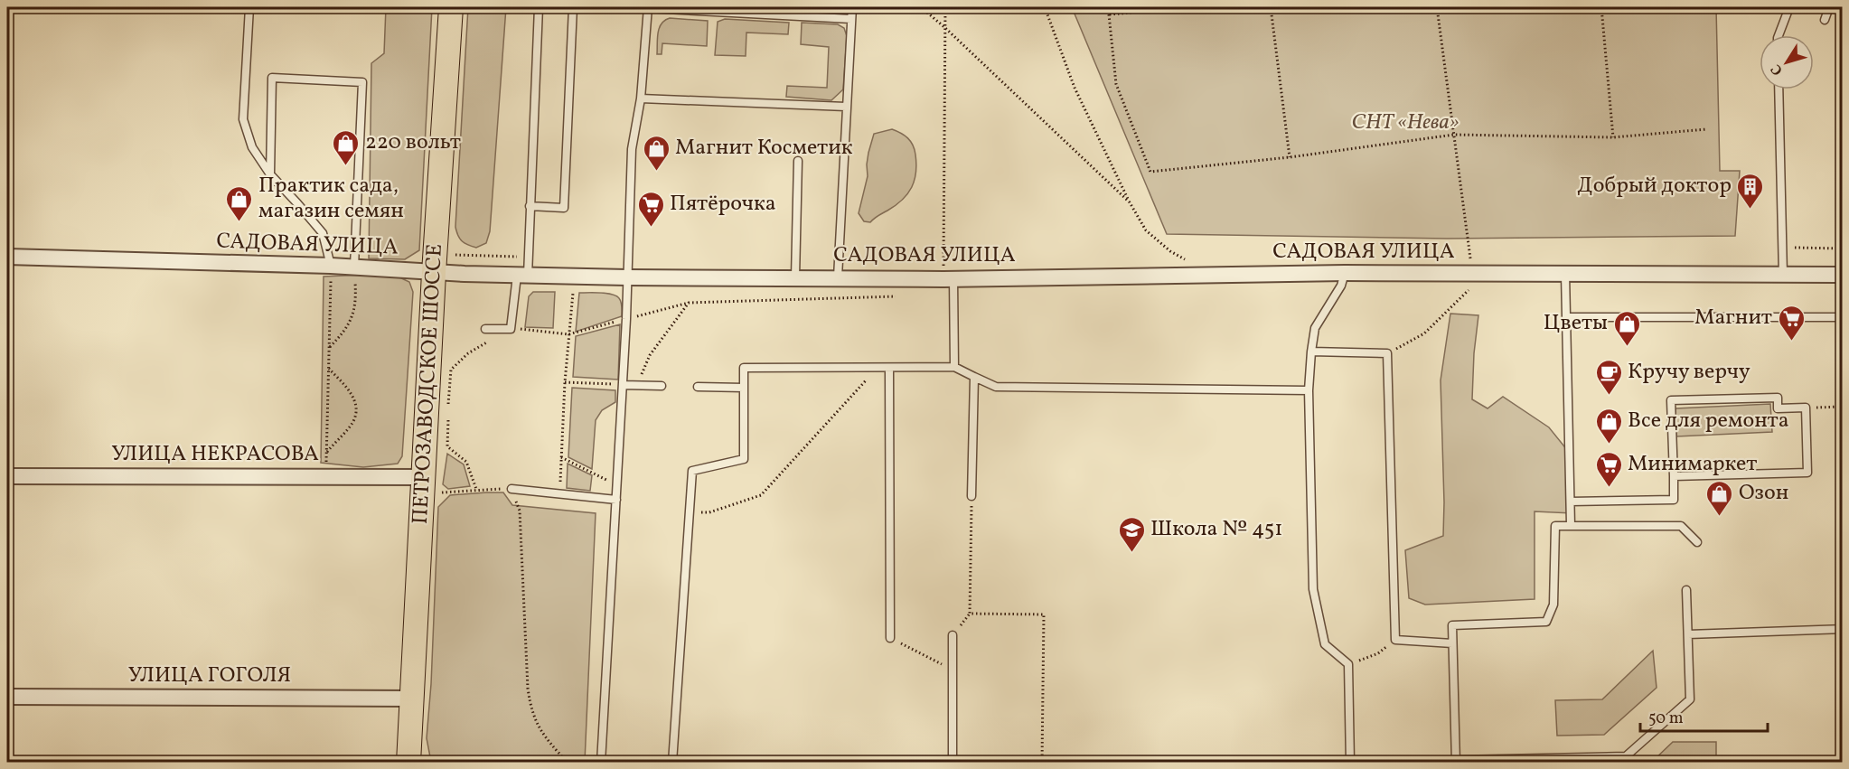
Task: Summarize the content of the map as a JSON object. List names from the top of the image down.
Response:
{
  "streets": {
    "main road": ["ПЕТРОЗАВОДСКОЕ ШОССЕ"],
    "street": ["САДОВАЯ УЛИЦА", "УЛИЦА НЕКРАСОВА", "УЛИЦА ГОГОЛЯ"]
  },
  "crossings": [
    ["САДОВАЯ УЛИЦА", "ПЕТРОЗАВОДСКОЕ ШОССЕ"],
    ["ПЕТРОЗАВОДСКОЕ ШОССЕ", "УЛИЦА НЕКРАСОВА"],
    ["ПЕТРОЗАВОДСКОЕ ШОССЕ", "УЛИЦА ГОГОЛЯ"]
  ],
  "parks": ["СНТ «Нева»"],
  "places": {
    "shop": [
      "220 вольт",
      "Магнит Косметик",
      "Практик сада, магазин семян",
      "Цветы",
      "Все для ремонта",
      "Озон"
    ],
    "building": ["Добрый доктор"],
    "supermarket": ["Пятёрочка", "Магнит", "Минимаркет"],
    "cafe": ["Кручу верчу"],
    "school or university": ["Школа № 451"]
  },
  "scale_bar": "50 m",
  "north": "bottom left"
}
